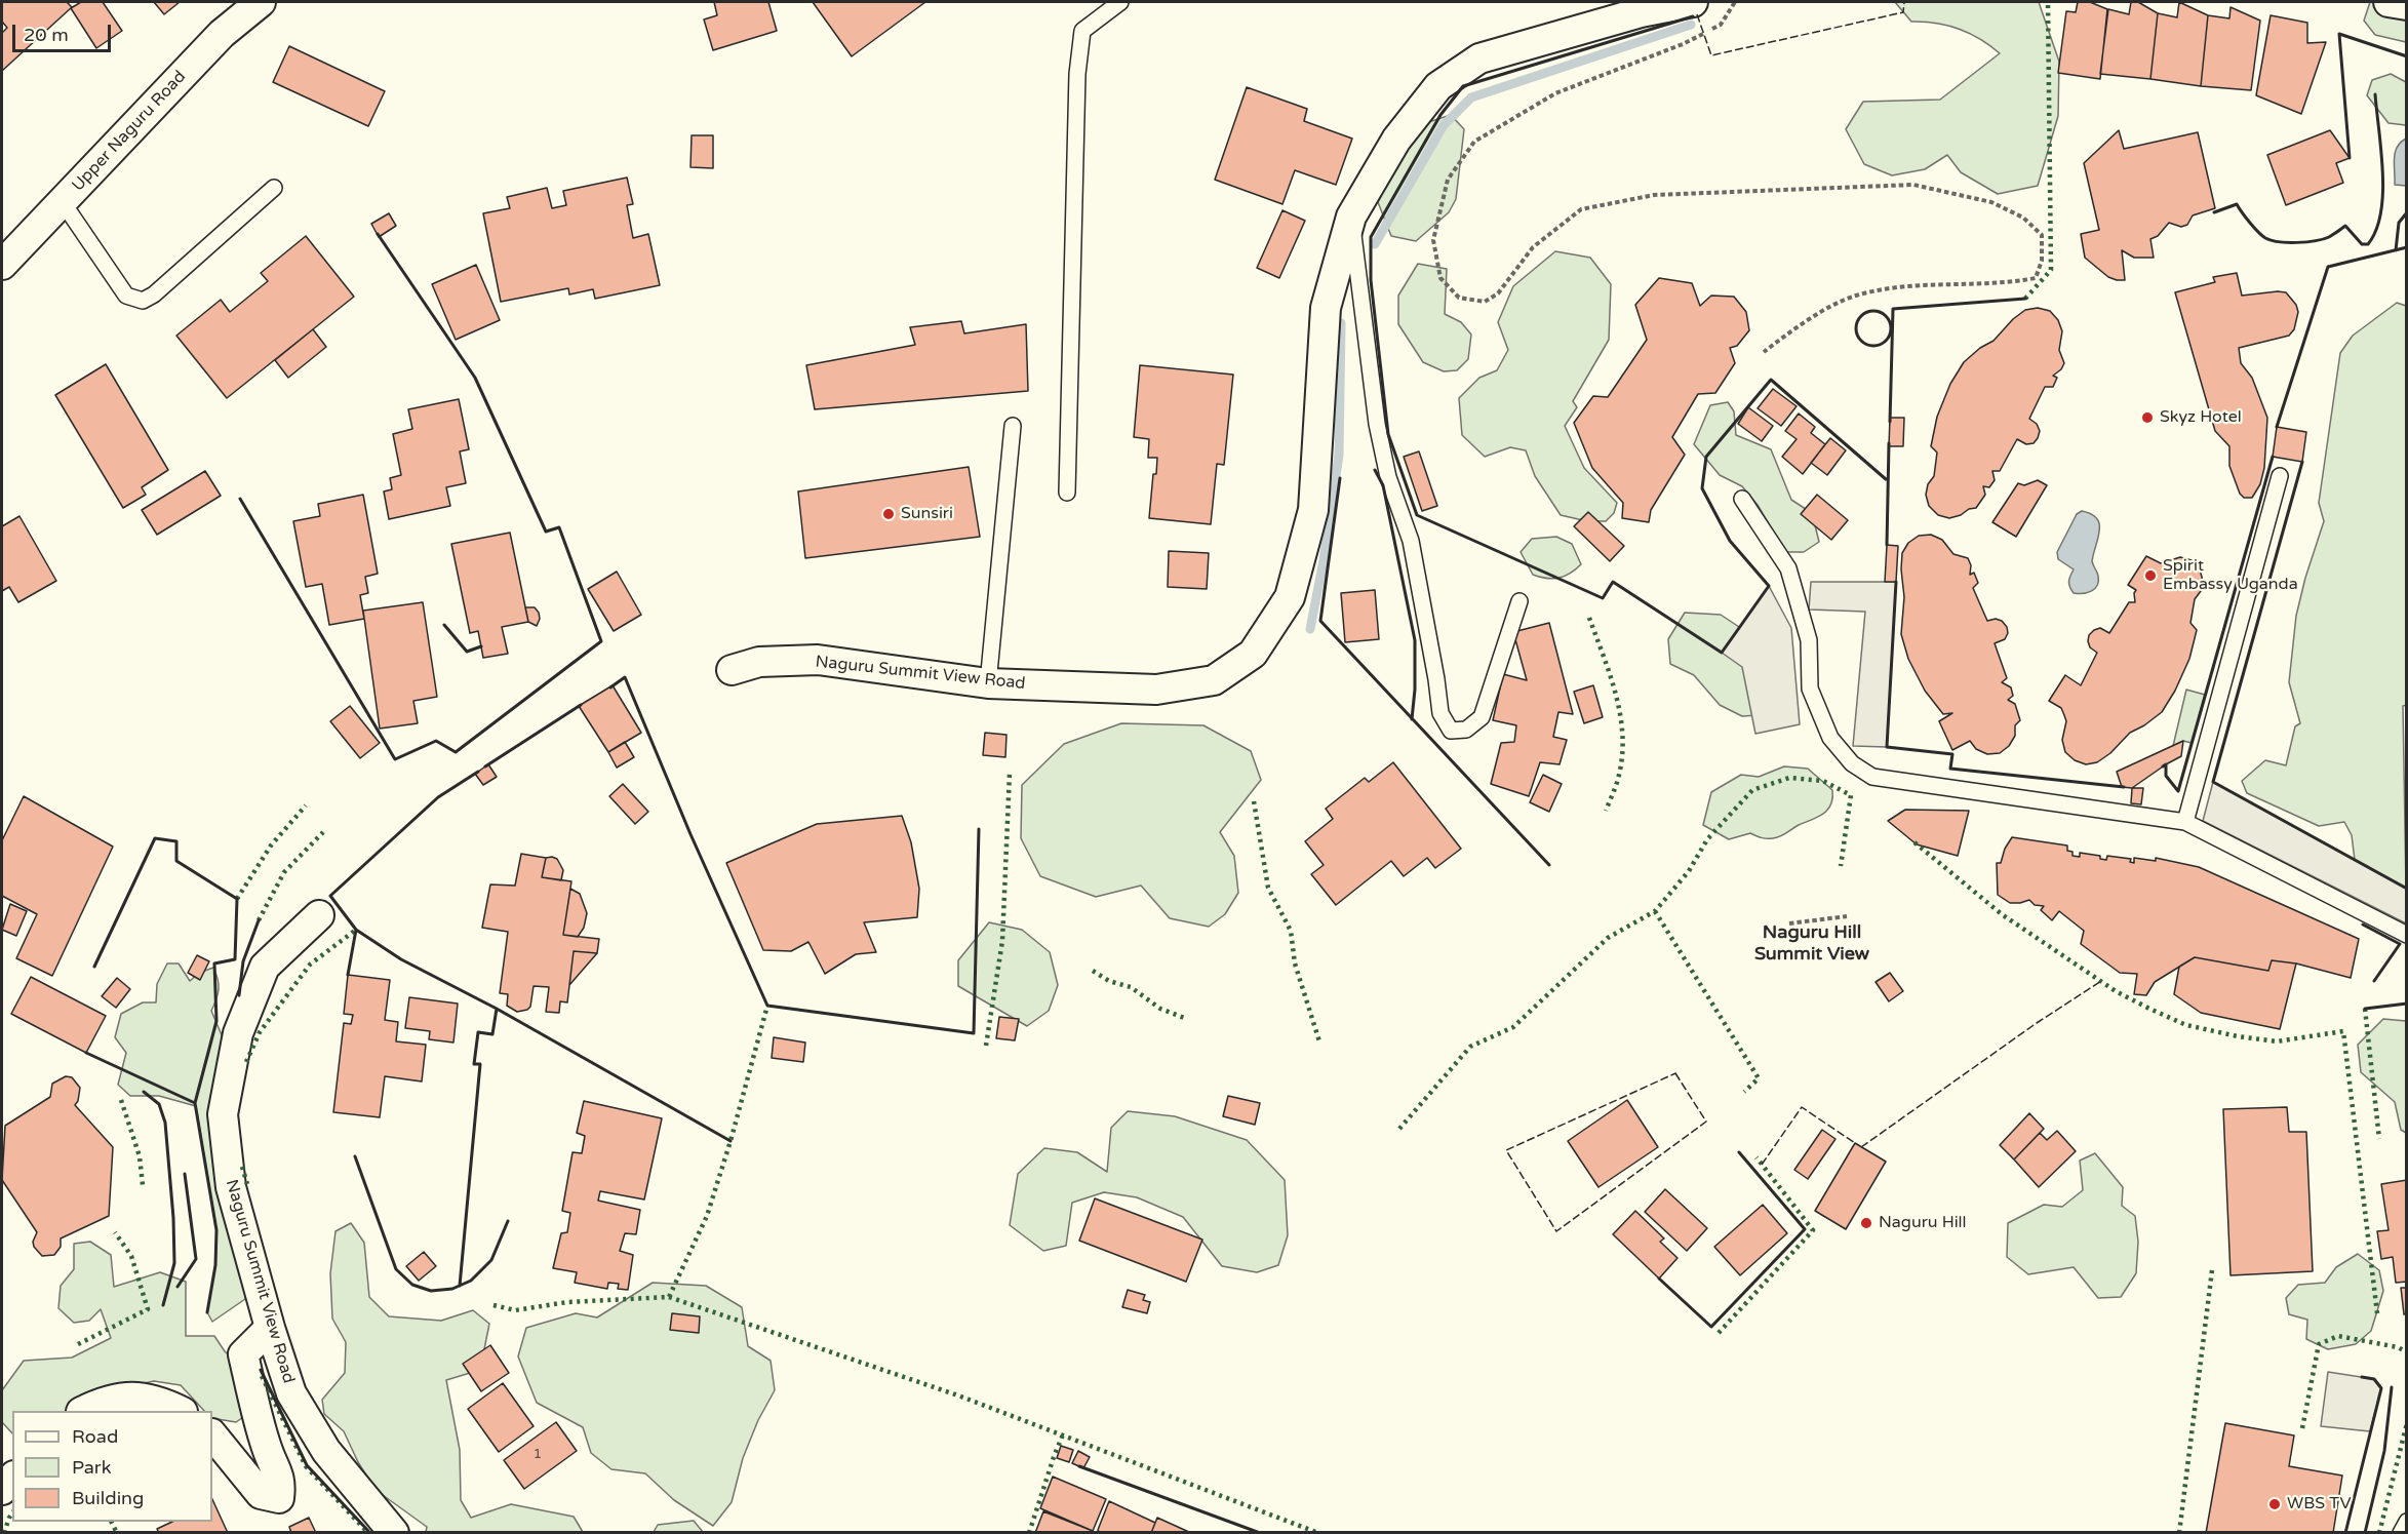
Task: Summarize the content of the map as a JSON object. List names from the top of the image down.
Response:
{
  "streets": {
    "street": ["Upper Naguru Road", "Naguru Summit View Road"]
  },
  "districts": ["Naguru Hill Summit View"],
  "places": [
    "Skyz Hotel",
    "Sunsiri",
    "Spirit Embassy Uganda",
    "Naguru Hill",
    "WBS TV"
  ],
  "house_numbers": ["1"],
  "legend": ["Road", "Park", "Building"],
  "scale_bar": "20 m"
}
